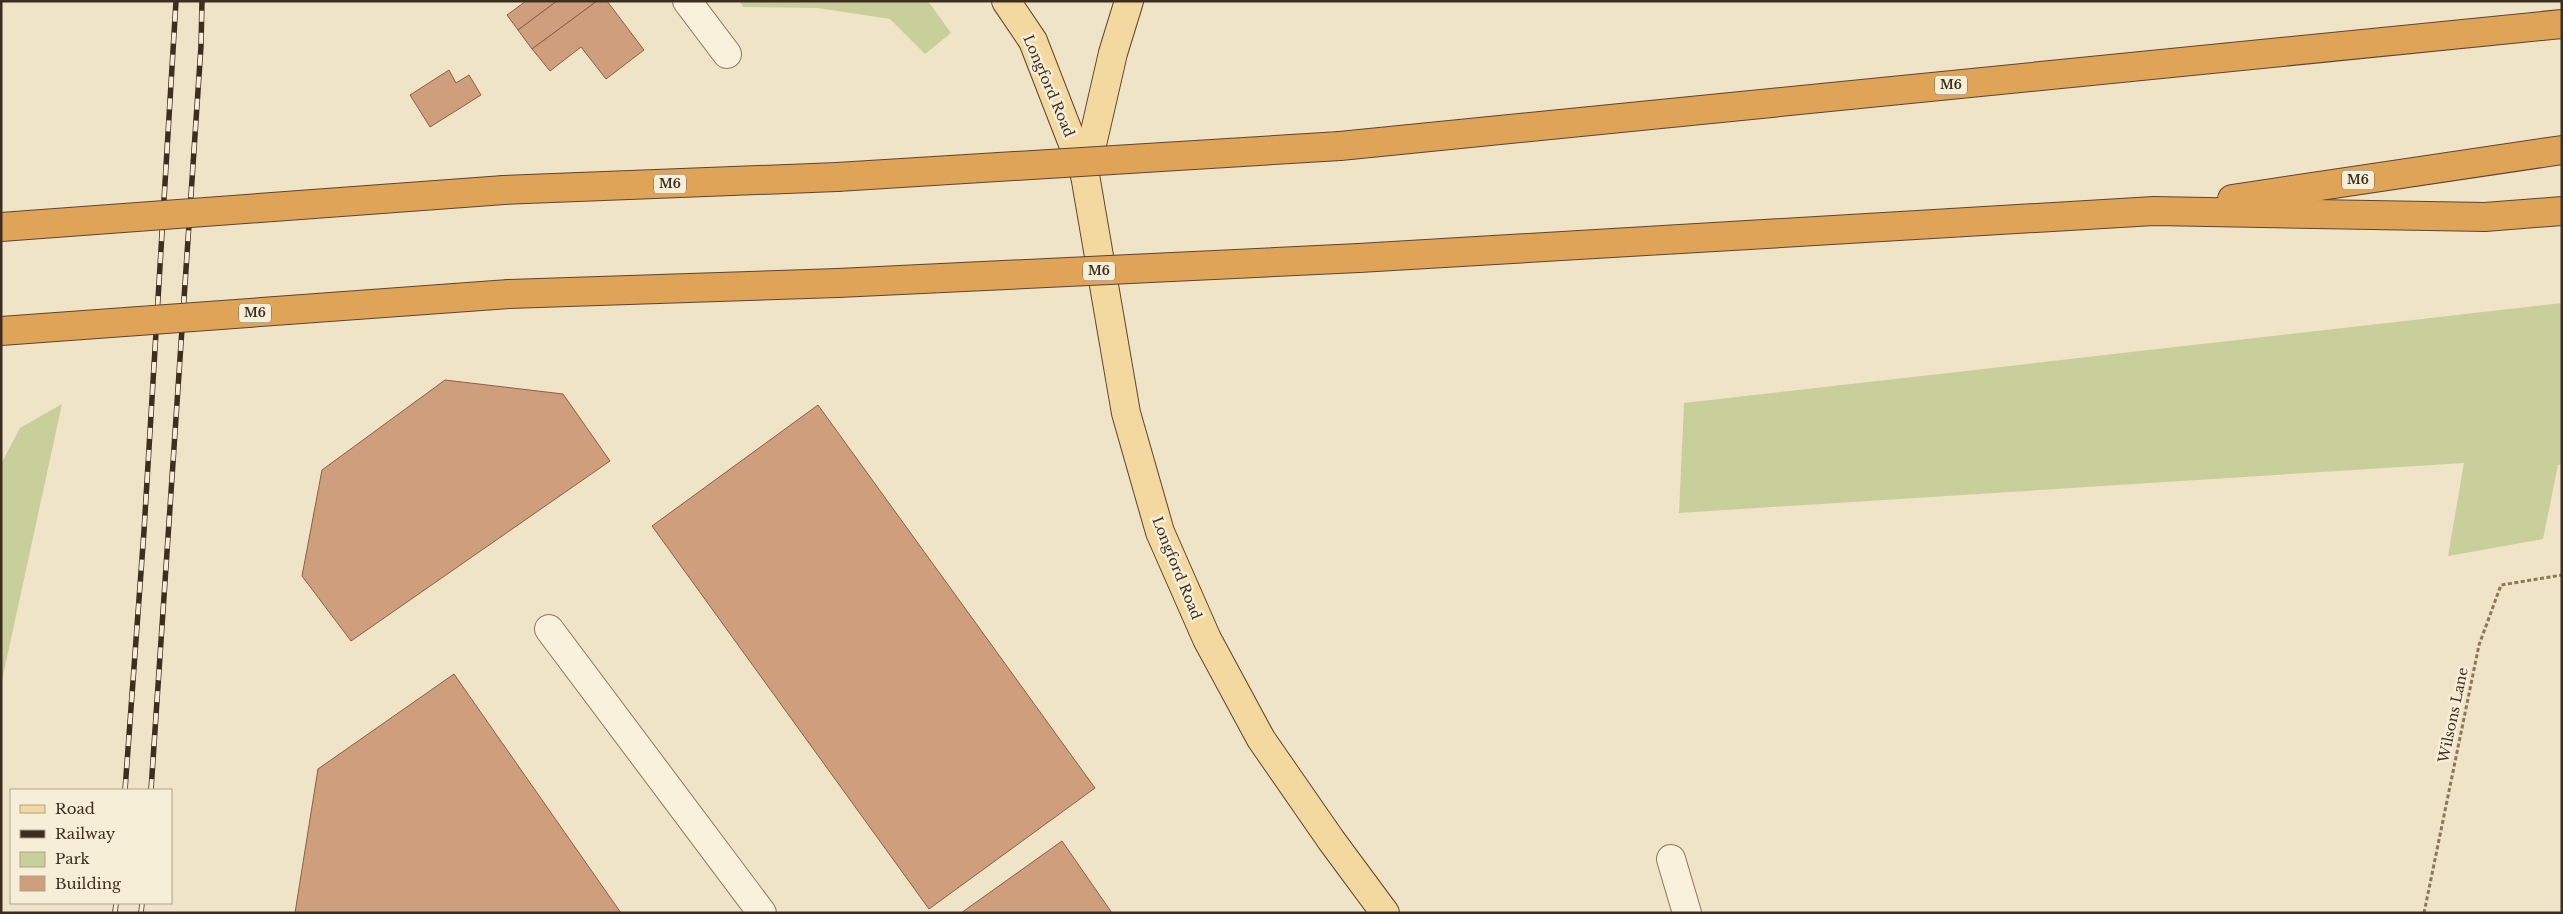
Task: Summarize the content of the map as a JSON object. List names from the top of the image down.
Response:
{
  "streets": {
    "highway": ["M6"],
    "main road": ["Longford Road"],
    "path": ["Wilsons Lane"]
  },
  "legend": [
    "Road",
    "Railway",
    "Park",
    "Building"
  ]
}
